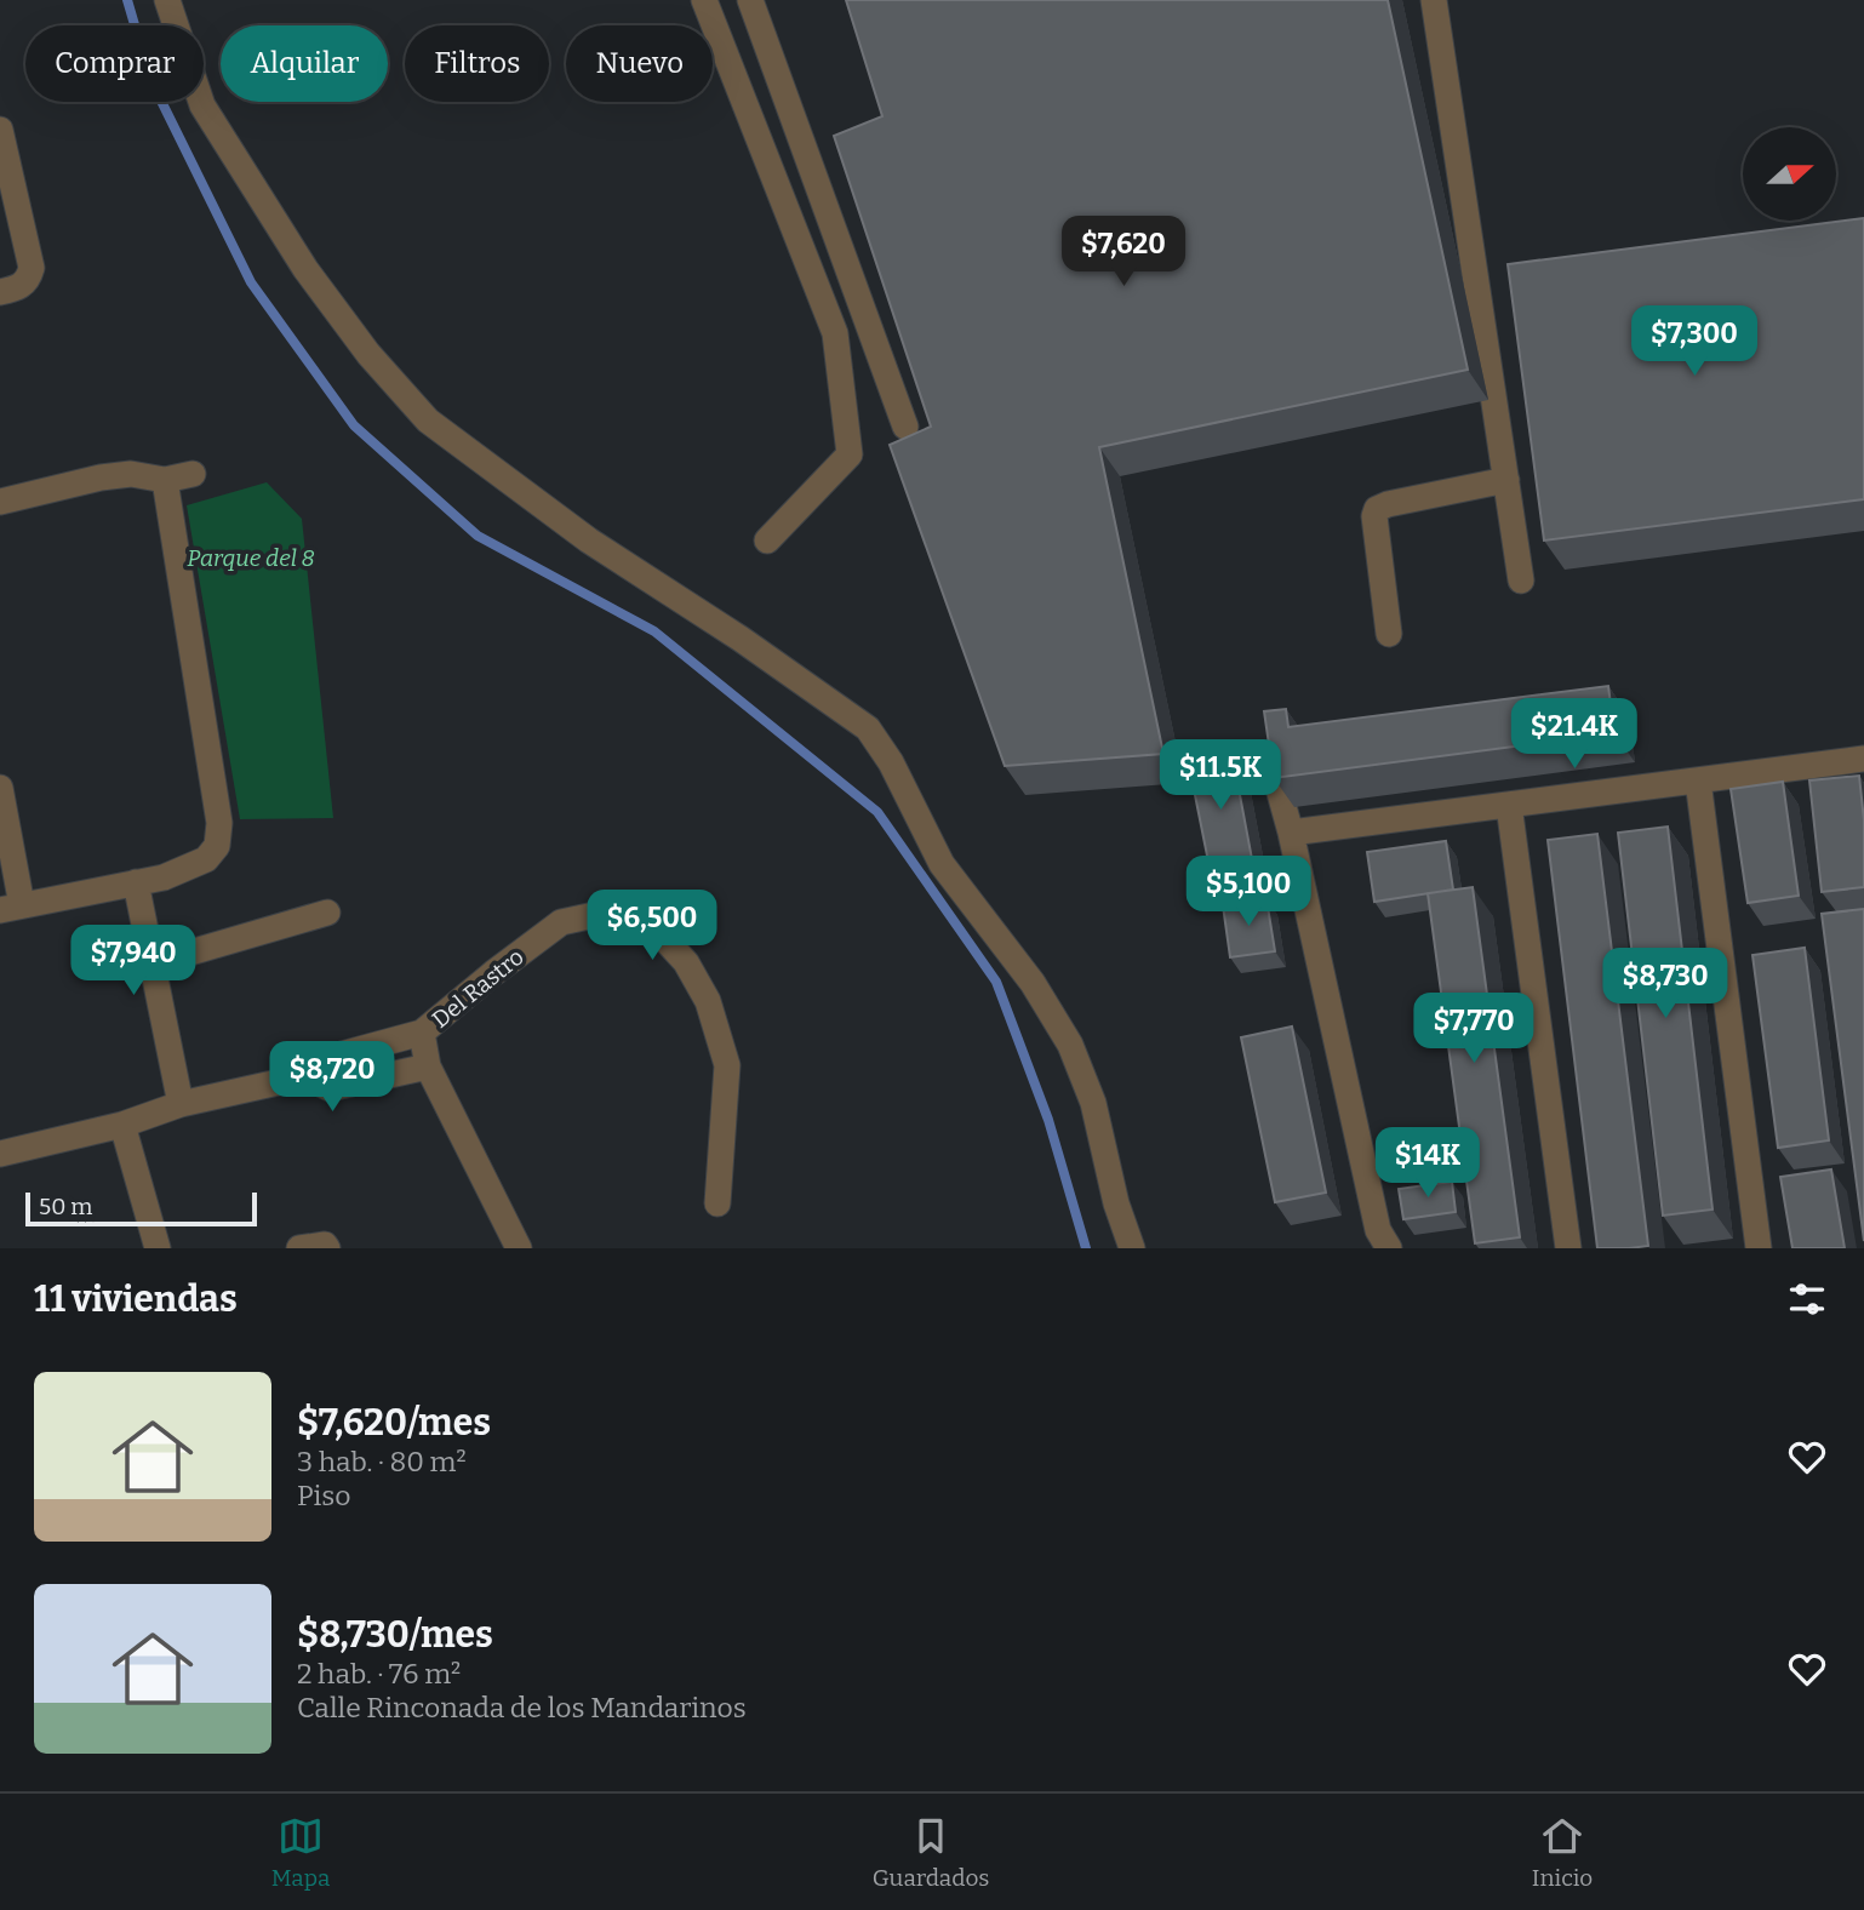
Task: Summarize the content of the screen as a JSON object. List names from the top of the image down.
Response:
{
  "streets": {
    "street": ["Del Rastro"]
  },
  "parks": ["Parque del 8"],
  "scale_bar": "50 m",
  "north": "right",
  "page": {
    "chip": [
      "Comprar",
      "Alquilar",
      "Filtros",
      "Nuevo"
    ],
    "price": [
      "$7,620",
      "$7,300",
      "$21.4K",
      "$11.5K",
      "$5,100",
      "$6,500",
      "$7,940",
      "$8,730",
      "$7,770",
      "$8,720",
      "$14K"
    ],
    "scale": "50 m",
    "heading": "11 viviendas",
    "list": [
      {
        "name": "$7,620/mes",
        "note": "3 hab. · 80 m² · Piso"
      },
      {
        "name": "$8,730/mes",
        "note": "2 hab. · 76 m² · Calle Rinconada de los Mandarinos"
      }
    ],
    "tabs": ["Mapa", "Guardados", "Inicio"]
  }
}
